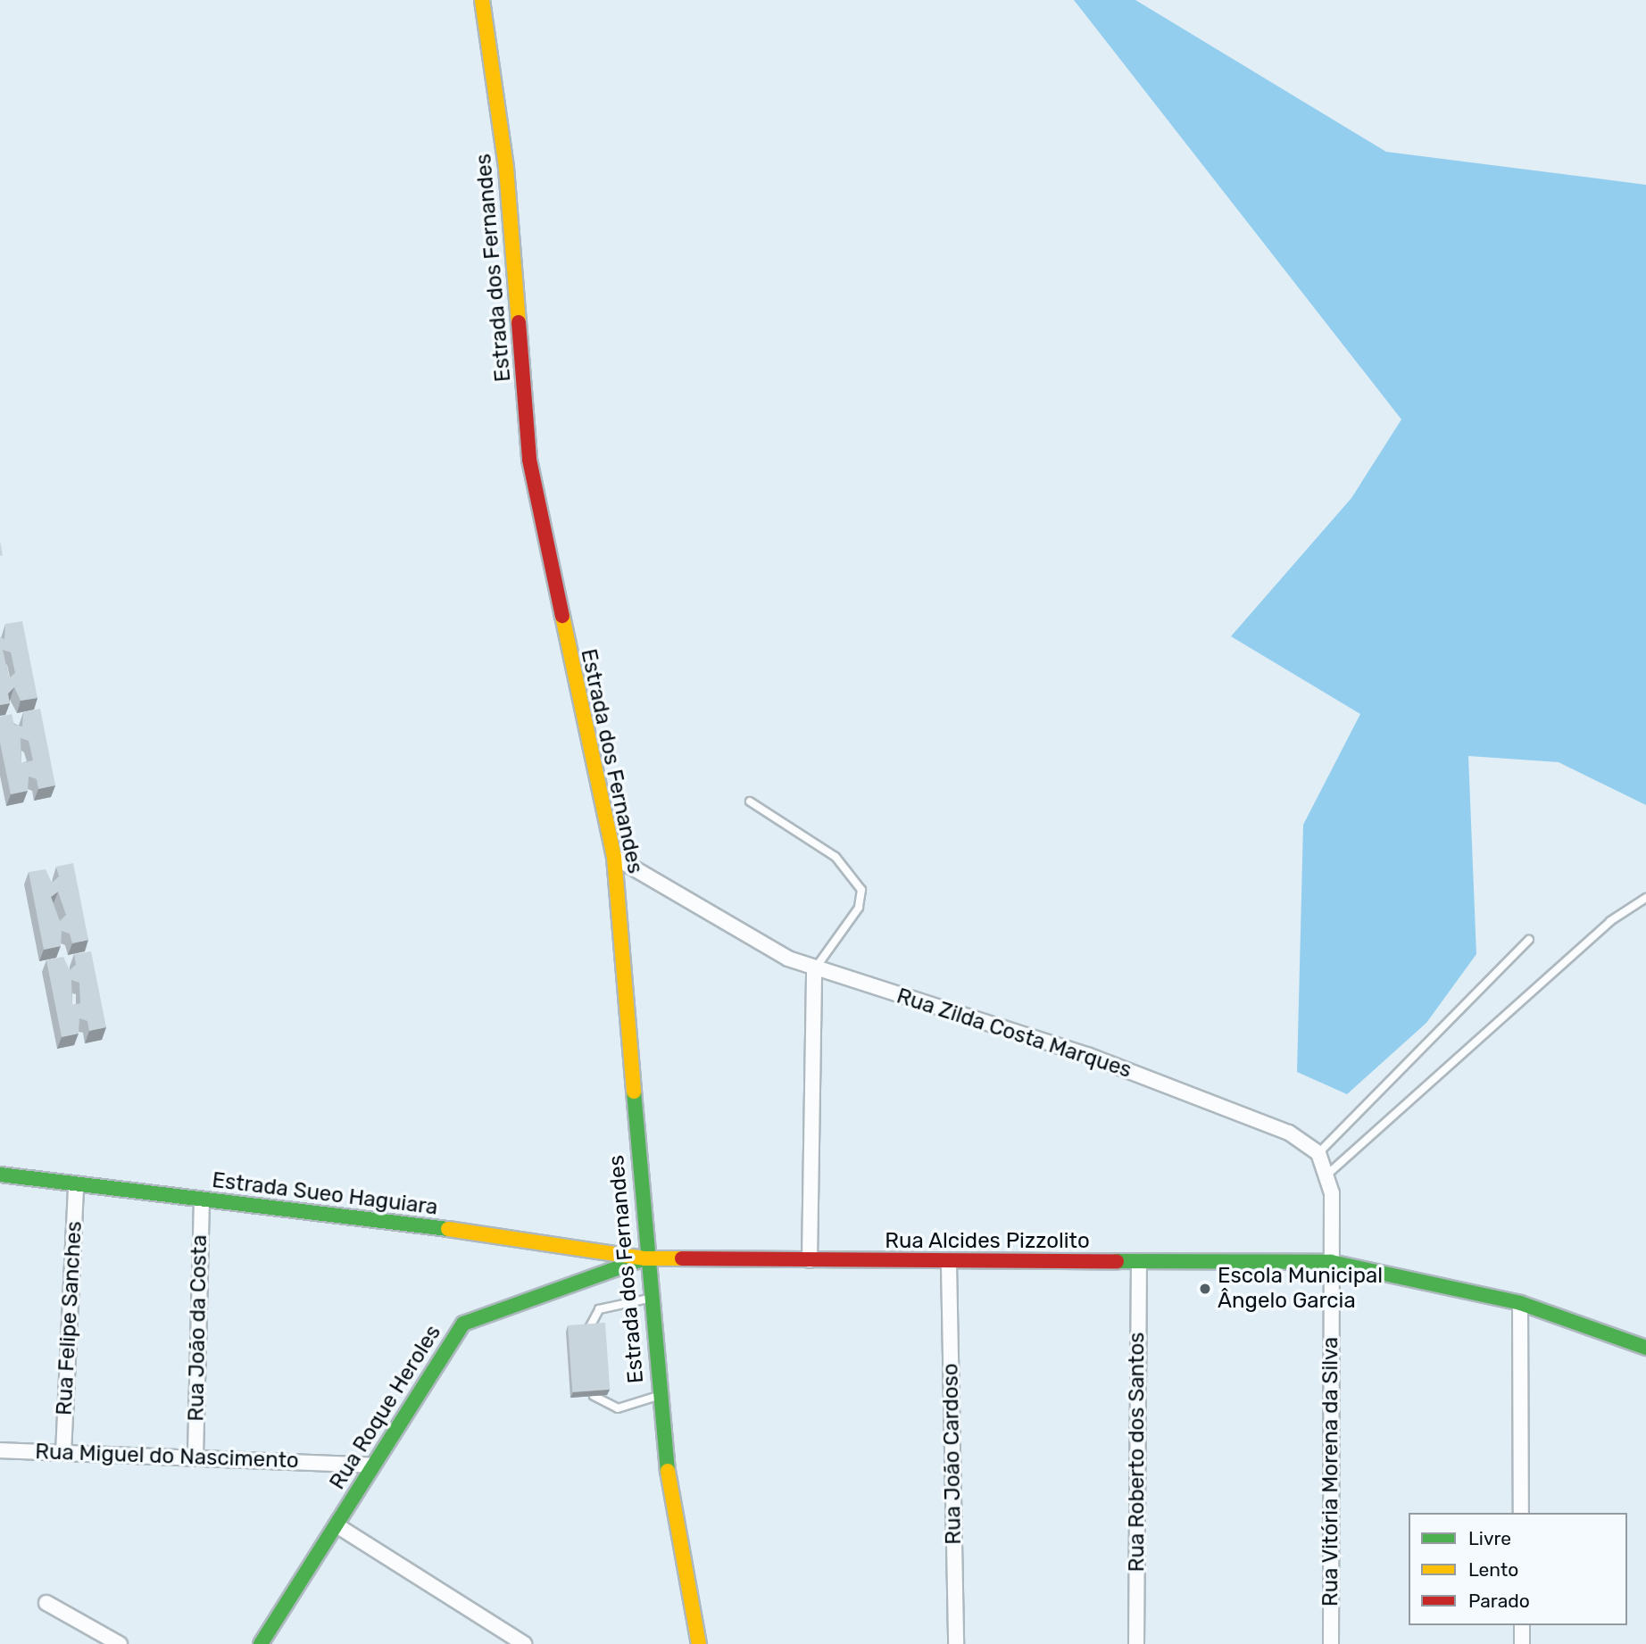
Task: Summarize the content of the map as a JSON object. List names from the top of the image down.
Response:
{
  "streets": {
    "street": [
      "Estrada dos Fernandes",
      "Rua Zilda Costa Marques",
      "Estrada Sueo Haguiara",
      "Rua Alcides Pizzolito",
      "Rua Felipe Sanches",
      "Rua João da Costa",
      "Rua Roque Heroles",
      "Rua Roberto dos Santos",
      "Rua João Cardoso",
      "Rua Miguel do Nascimento",
      "Rua Vitória Morena da Silva"
    ]
  },
  "crossings": [
    ["Estrada dos Fernandes", "Rua Zilda Costa Marques"],
    ["Estrada dos Fernandes", "Estrada Sueo Haguiara"],
    ["Estrada dos Fernandes", "Rua Alcides Pizzolito"],
    ["Estrada dos Fernandes", "Rua Roque Heroles"],
    ["Rua Zilda Costa Marques", "Rua Alcides Pizzolito"],
    ["Rua Zilda Costa Marques", "Rua Vitória Morena da Silva"],
    ["Estrada Sueo Haguiara", "Rua Alcides Pizzolito"],
    ["Estrada Sueo Haguiara", "Rua Felipe Sanches"],
    ["Estrada Sueo Haguiara", "Rua João da Costa"],
    ["Estrada Sueo Haguiara", "Rua Roque Heroles"],
    ["Rua Alcides Pizzolito", "Rua Roque Heroles"],
    ["Rua Alcides Pizzolito", "Rua Roberto dos Santos"],
    ["Rua Alcides Pizzolito", "Rua João Cardoso"],
    ["Rua Alcides Pizzolito", "Rua Vitória Morena da Silva"],
    ["Rua Felipe Sanches", "Rua Miguel do Nascimento"],
    ["Rua João da Costa", "Rua Miguel do Nascimento"],
    ["Rua Roque Heroles", "Rua Miguel do Nascimento"]
  ],
  "places": ["Escola Municipal Ângelo Garcia"],
  "legend": ["Livre", "Lento", "Parado"]
}
